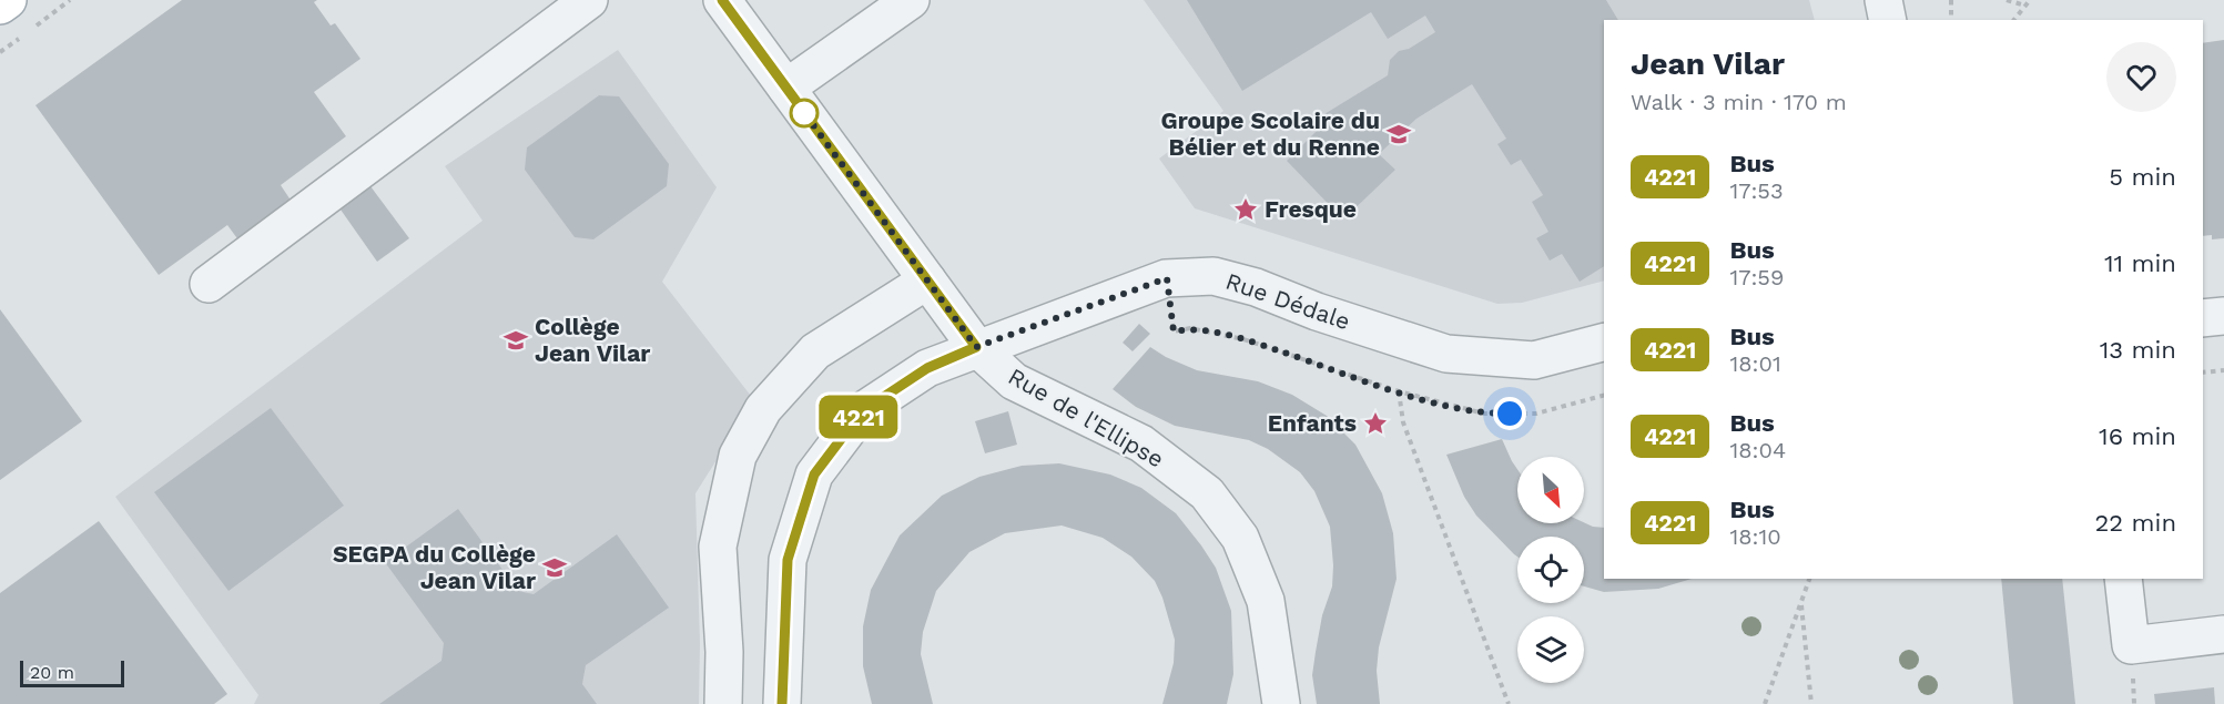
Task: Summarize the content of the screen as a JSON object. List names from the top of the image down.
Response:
{
  "streets": {
    "street": ["Rue Dédale", "Rue de l'Ellipse"]
  },
  "crossings": [
    ["Rue Dédale", "Rue de l'Ellipse"]
  ],
  "places": {
    "school or university": ["Groupe Scolaire du Bélier et du Renne", "Collège Jean Vilar", "SEGPA du Collège Jean Vilar"],
    "place": ["Fresque", "Enfants"]
  },
  "lines": ["bus line 4221"],
  "scale_bar": "20 m",
  "north": "bottom right",
  "page": {
    "on_map": "4221",
    "heading": ["Jean Vilar", "Walk · 3 min · 170 m"],
    "list": [
      {
        "mark": "4221",
        "name": "Bus",
        "note": "17:53",
        "value": "5 min"
      },
      {
        "mark": "4221",
        "name": "Bus",
        "note": "17:59",
        "value": "11 min"
      },
      {
        "mark": "4221",
        "name": "Bus",
        "note": "18:01",
        "value": "13 min"
      },
      {
        "mark": "4221",
        "name": "Bus",
        "note": "18:04",
        "value": "16 min"
      },
      {
        "mark": "4221",
        "name": "Bus",
        "note": "18:10",
        "value": "22 min"
      }
    ],
    "scale": "20 m"
  }
}
